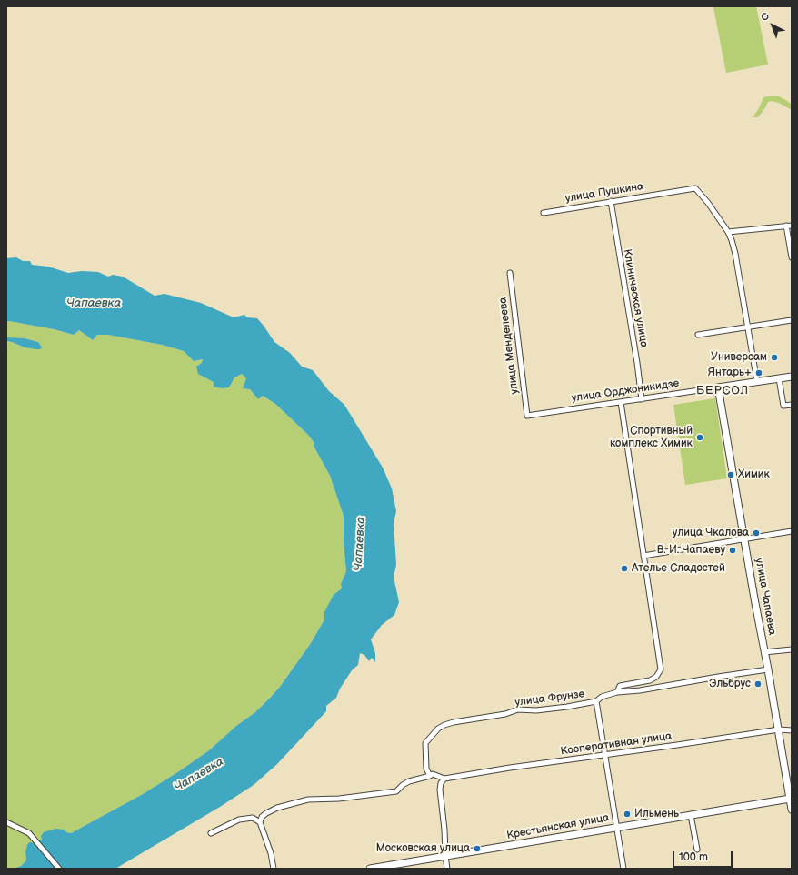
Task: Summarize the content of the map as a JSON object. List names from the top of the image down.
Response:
{
  "streets": {
    "street": [
      "улица Пушкина",
      "Клиническая улица",
      "улица Менделеева",
      "улица Орджоникидзе",
      "улица Чапаева",
      "улица Фрунзе",
      "Кооперативная улица",
      "Крестьянская улица"
    ]
  },
  "crossings": [
    ["улица Пушкина", "Клиническая улица"],
    ["Клиническая улица", "улица Орджоникидзе"],
    ["улица Менделеева", "улица Орджоникидзе"],
    ["улица Орджоникидзе", "улица Чапаева"],
    ["улица Чапаева", "улица Фрунзе"],
    ["улица Чапаева", "Кооперативная улица"],
    ["улица Чапаева", "Крестьянская улица"]
  ],
  "districts": ["БЕРСОЛ"],
  "water": ["Чапаевка"],
  "places": [
    "Универсам",
    "Янтарь+",
    "Спортивный комплекс Химик",
    "Химик",
    "улица Чкалова",
    "В. И. Чапаеву",
    "Ателье Сладостей",
    "Эльбрус",
    "Ильмень",
    "Московская улица"
  ],
  "scale_bar": "100 m",
  "north": "top left"
}
